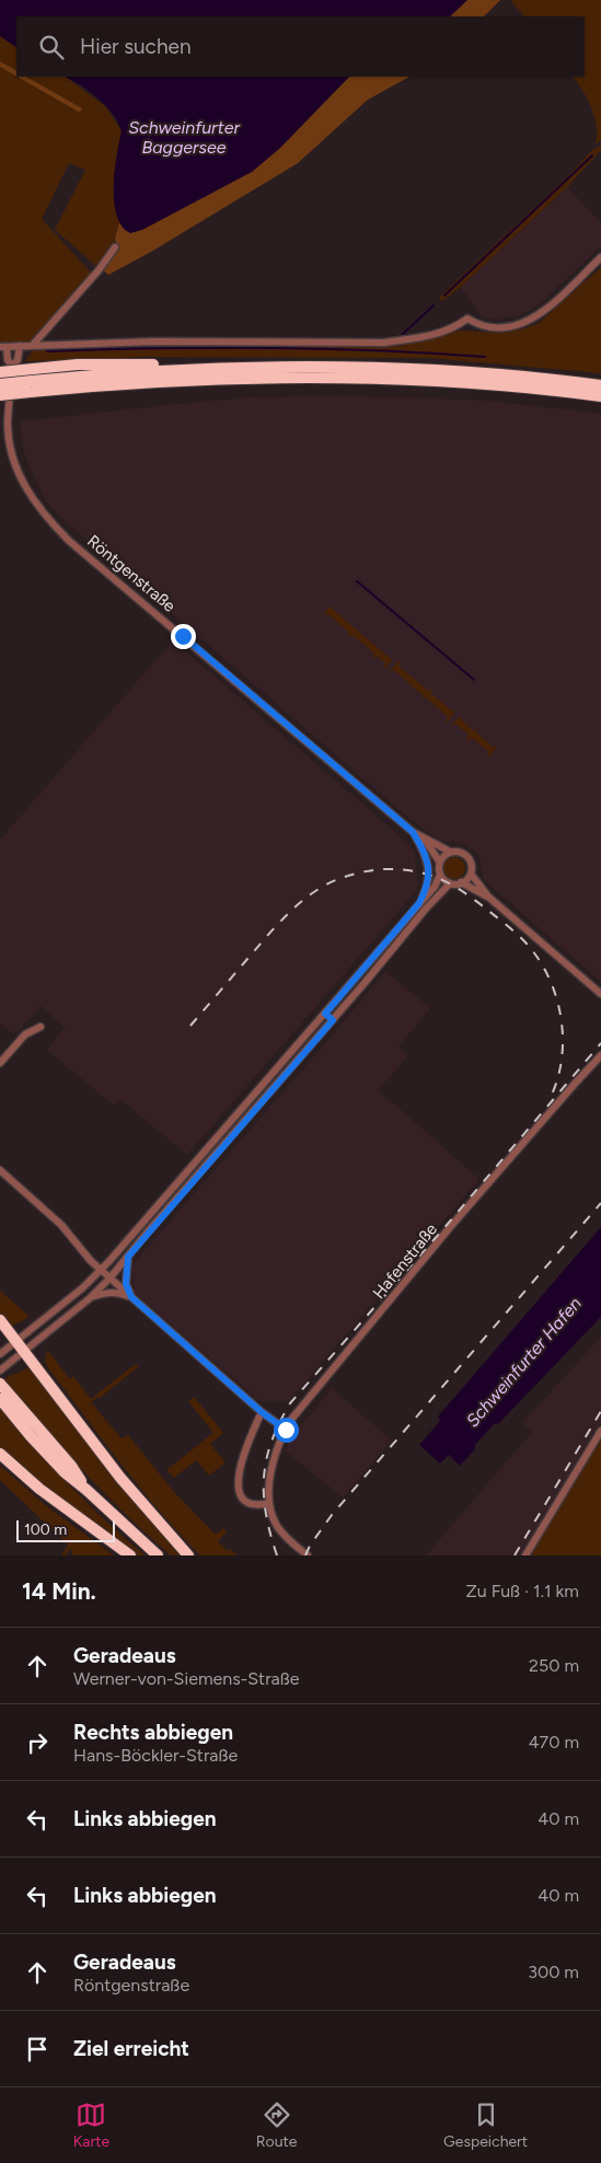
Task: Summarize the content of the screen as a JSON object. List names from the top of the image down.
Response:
{
  "streets": {
    "street": ["Röntgenstraße", "Hafenstraße"]
  },
  "water": ["Schweinfurter Baggersee", "Schweinfurter Hafen"],
  "scale_bar": "100 m",
  "page": {
    "search": "Hier suchen",
    "scale": "100 m",
    "heading": ["14 Min.", "Zu Fuß · 1.1 km"],
    "list": [
      ["Geradeaus", "Werner-von-Siemens-Straße", "250 m"],
      ["Rechts abbiegen", "Hans-Böckler-Straße", "470 m"],
      ["Links abbiegen", "40 m"],
      ["Links abbiegen", "40 m"],
      ["Geradeaus", "Röntgenstraße", "300 m"],
      "Ziel erreicht"
    ],
    "nav": ["Karte", "Route", "Gespeichert"]
  }
}
